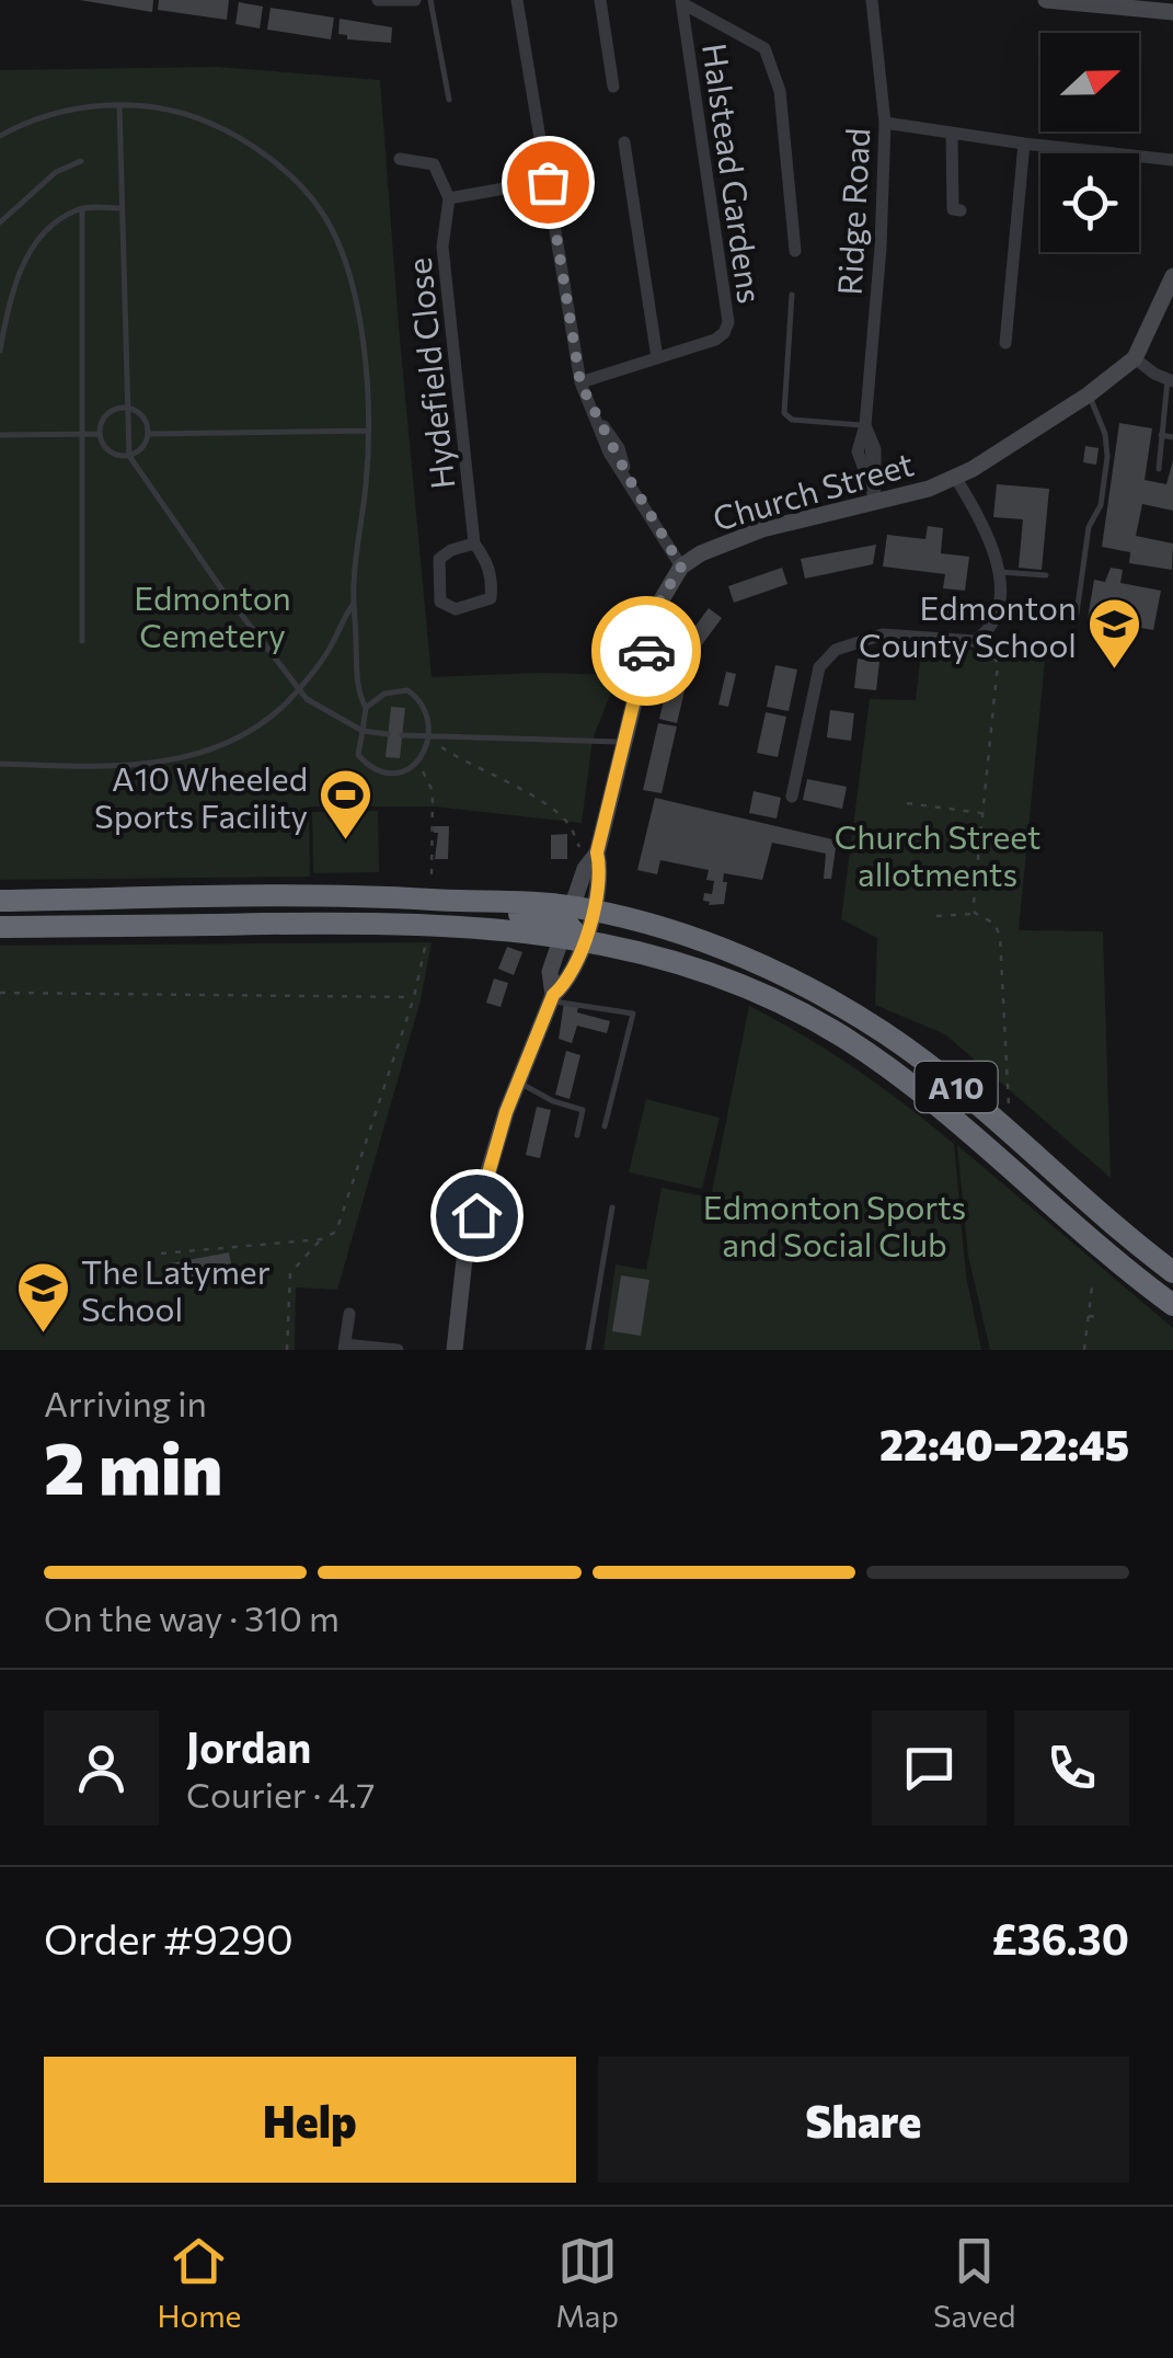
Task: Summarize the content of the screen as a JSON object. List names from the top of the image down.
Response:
{
  "streets": {
    "highway": ["A10"],
    "main road": ["Church Street"],
    "street": ["Halstead Gardens", "Ridge Road", "Hydefield Close"]
  },
  "crossings": [
    ["Ridge Road", "Church Street"],
    ["Church Street", "A10"]
  ],
  "parks": ["Edmonton Cemetery", "Church Street allotments", "Edmonton Sports and Social Club"],
  "places": {
    "school or university": ["Edmonton County School", "The Latymer School"],
    "sports": ["A10 Wheeled Sports Facility"]
  },
  "north": "right",
  "page": {
    "heading": ["2 min", "Arriving in", "22:40–22:45"],
    "panel": [
      "Jordan",
      "Courier · 4.7",
      "Order #9290",
      "£36.30"
    ],
    "bar": "On the way · 310 m",
    "buttons": ["Help", "Share"],
    "tabs": ["Home", "Map", "Saved"]
  }
}
